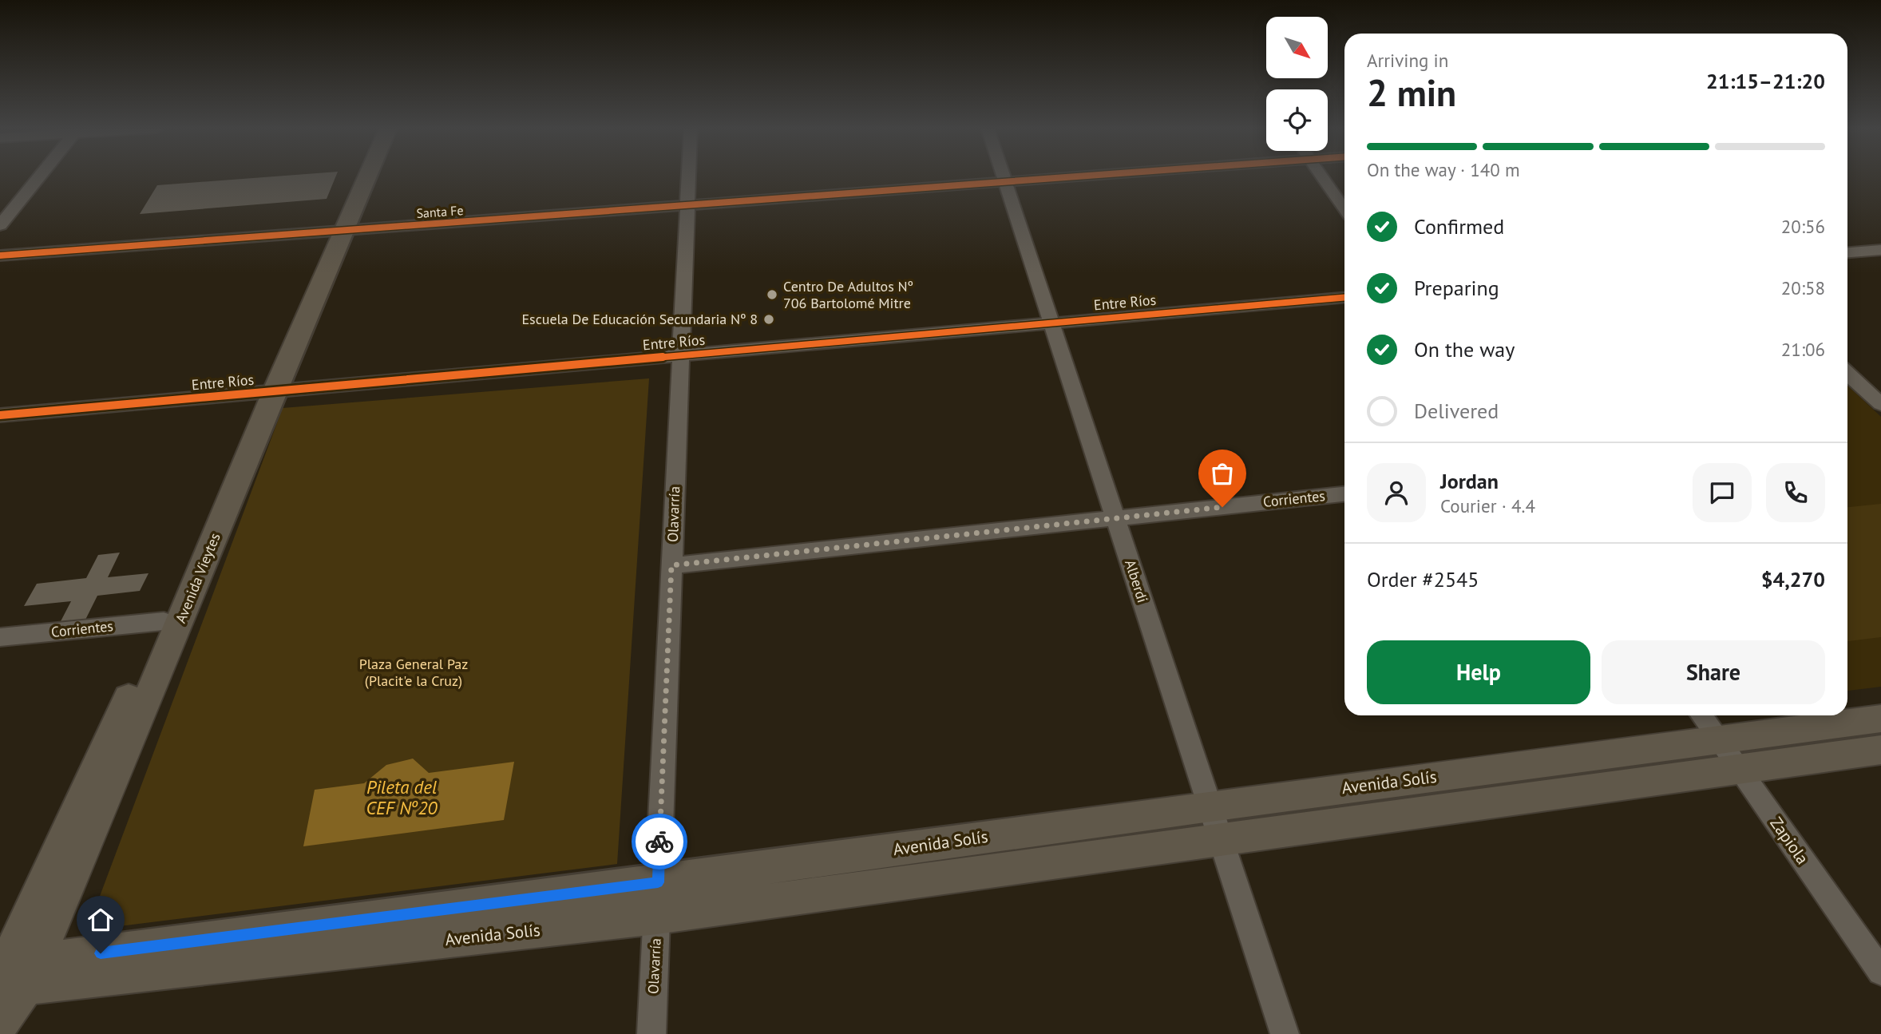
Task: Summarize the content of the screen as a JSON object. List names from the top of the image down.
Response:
{
  "streets": {
    "main road": ["Avenida Vieytes", "Avenida Solís"],
    "street": [
      "Santa Fe",
      "Entre Ríos",
      "Corrientes",
      "Olavarría",
      "Alberdi",
      "Zapiola"
    ]
  },
  "crossings": [
    ["Santa Fe", "Olavarría"],
    ["Santa Fe", "Avenida Vieytes"],
    ["Santa Fe", "Alberdi"],
    ["Entre Ríos", "Olavarría"],
    ["Entre Ríos", "Avenida Vieytes"],
    ["Entre Ríos", "Alberdi"],
    ["Corrientes", "Olavarría"],
    ["Corrientes", "Avenida Vieytes"],
    ["Corrientes", "Alberdi"],
    ["Olavarría", "Avenida Solís"],
    ["Avenida Vieytes", "Avenida Solís"],
    ["Alberdi", "Avenida Solís"],
    ["Avenida Solís", "Zapiola"]
  ],
  "water": ["Pileta del CEF Nº20"],
  "parks": ["Plaza General Paz (Placit'e la Cruz)"],
  "places": ["Centro De Adultos Nº 706 Bartolomé Mitre", "Escuela De Educación Secundaria Nº 8"],
  "north": "bottom right",
  "page": {
    "heading": ["2 min", "Arriving in", "21:15–21:20"],
    "panel": [
      "Jordan",
      "Courier · 4.4",
      "Order #2545",
      "$4,270"
    ],
    "bar": "On the way · 140 m",
    "list": [
      ["Confirmed", "20:56"],
      ["Preparing", "20:58"],
      ["On the way", "21:06"],
      "Delivered"
    ],
    "buttons": ["Help", "Share"]
  }
}
